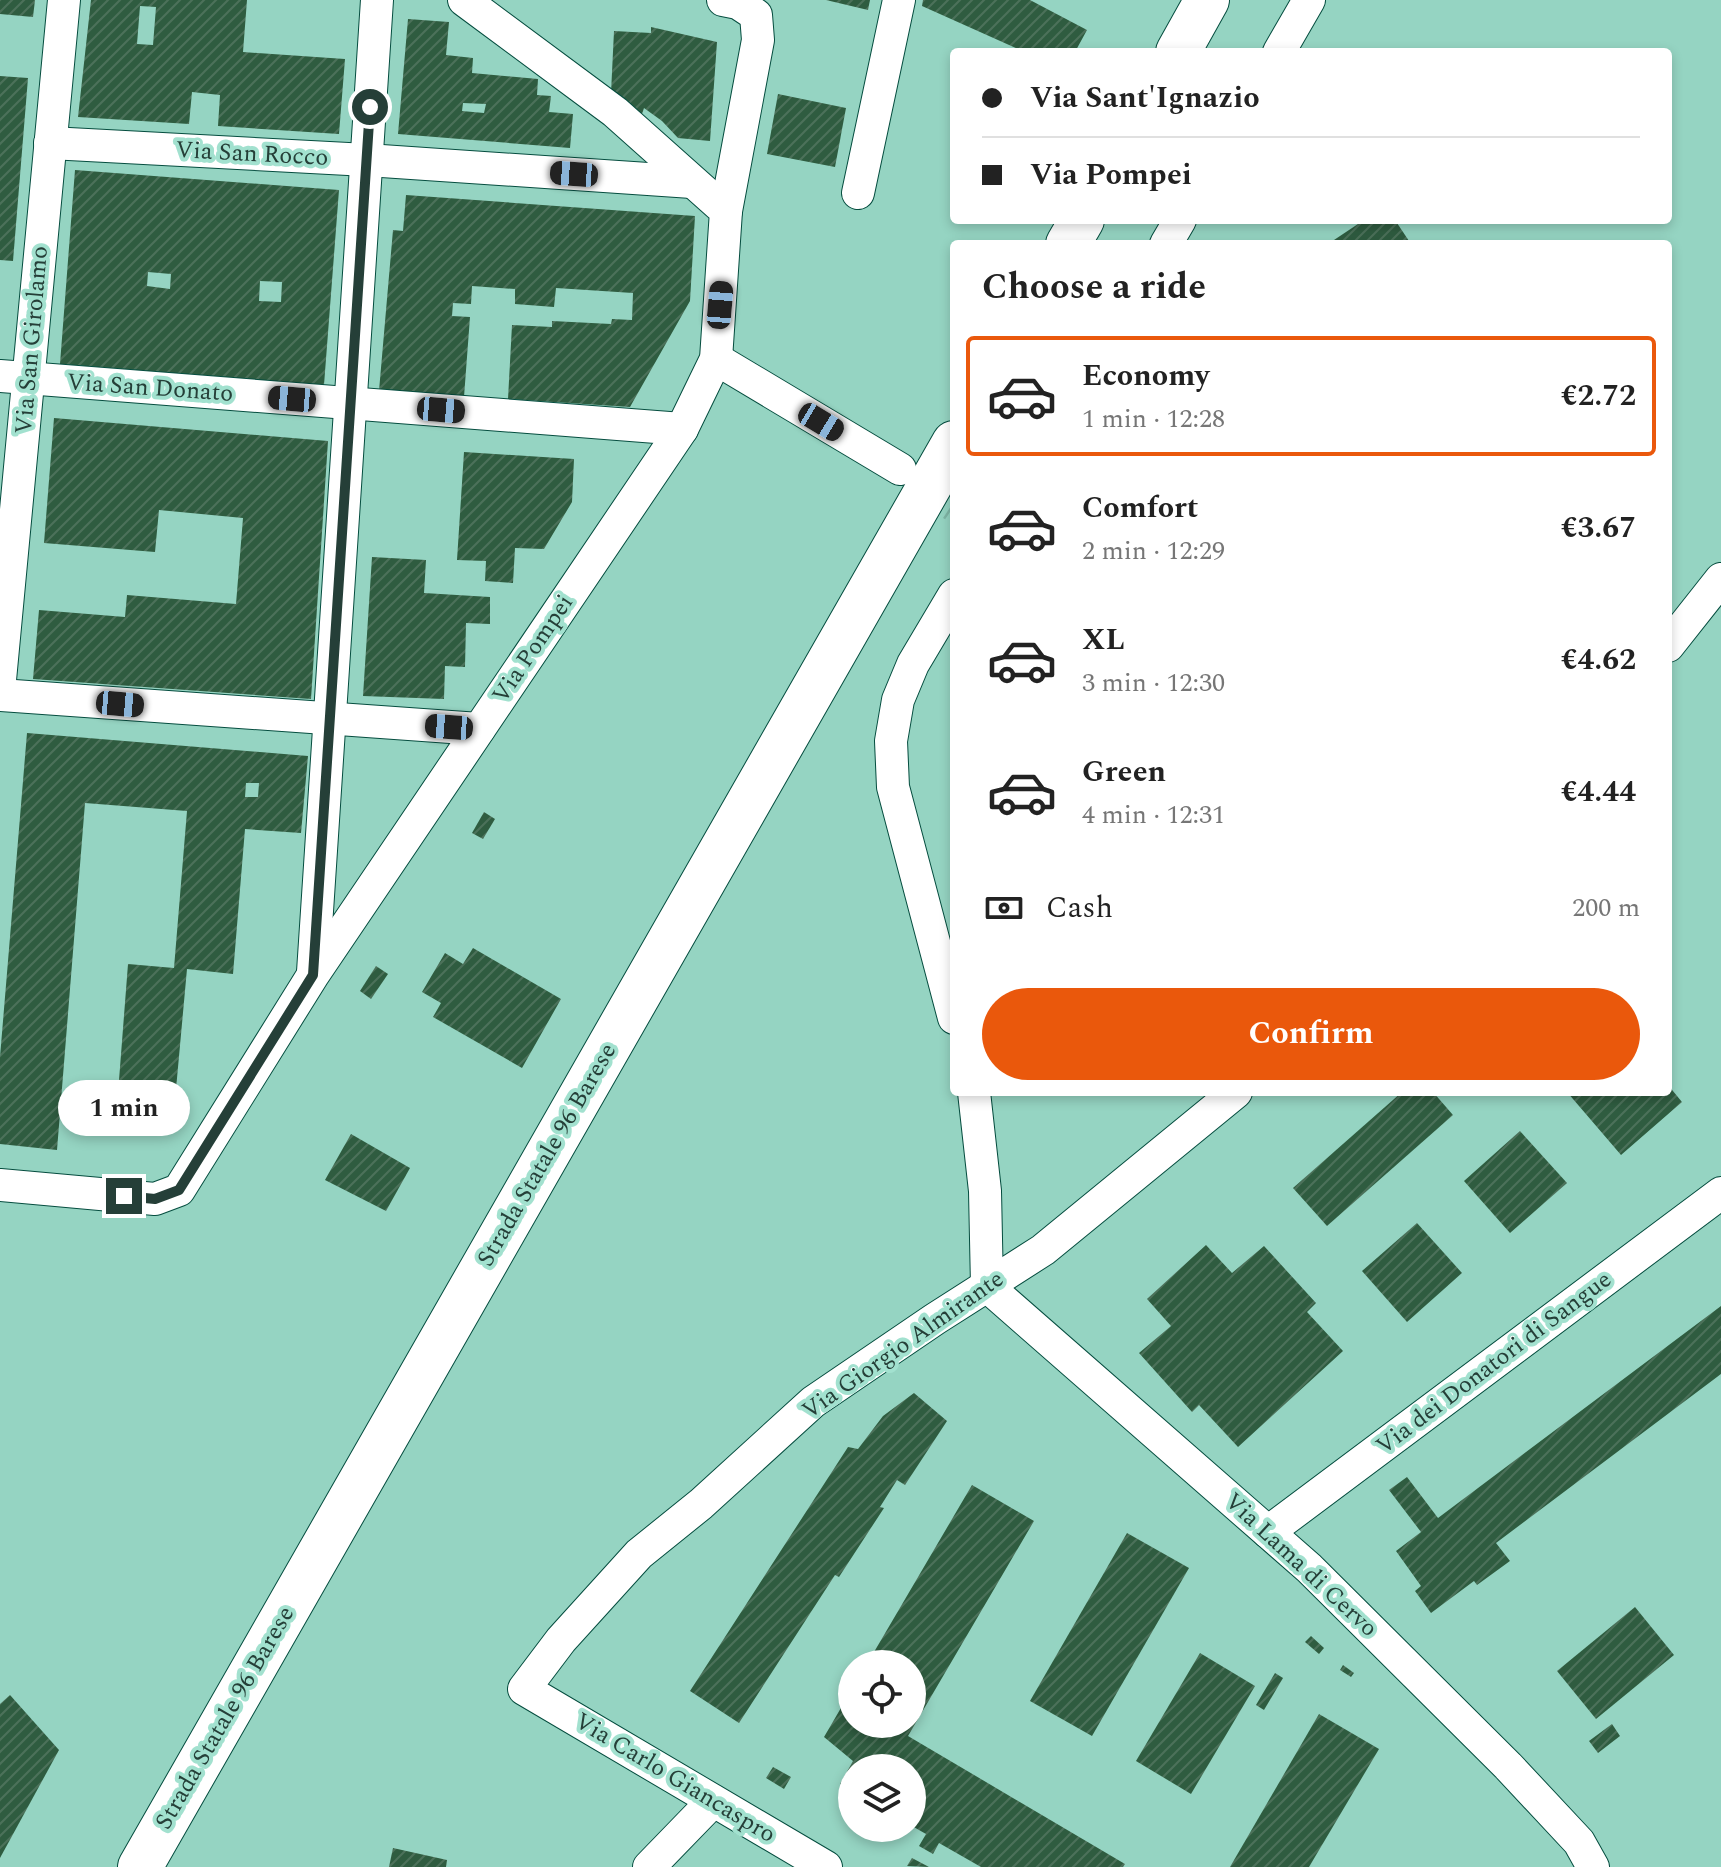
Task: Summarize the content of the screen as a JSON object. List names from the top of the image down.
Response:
{
  "streets": {
    "main road": ["Strada Statale 96 Barese"],
    "street": [
      "Via San Rocco",
      "Via San Girolamo",
      "Via San Donato",
      "Via Pompei",
      "Via Giorgio Almirante",
      "Via dei Donatori di Sangue",
      "Via Lama di Cervo",
      "Via Carlo Giancaspro"
    ]
  },
  "crossings": [
    ["Via San Rocco", "Via San Girolamo"],
    ["Via San Girolamo", "Via San Donato"],
    ["Via San Donato", "Via Pompei"],
    ["Via Giorgio Almirante", "Via Lama di Cervo"],
    ["Via Giorgio Almirante", "Via Carlo Giancaspro"],
    ["Via dei Donatori di Sangue", "Via Lama di Cervo"]
  ],
  "page": {
    "banner": ["Via Sant'Ignazio", "Via Pompei"],
    "heading": "Choose a ride",
    "list": [
      {
        "name": "Economy",
        "note": "1 min · 12:28",
        "value": "€2.72"
      },
      {
        "name": "Comfort",
        "note": "2 min · 12:29",
        "value": "€3.67"
      },
      {
        "name": "XL",
        "note": "3 min · 12:30",
        "value": "€4.62"
      },
      {
        "name": "Green",
        "note": "4 min · 12:31",
        "value": "€4.44"
      }
    ],
    "pay": ["Cash", "200 m"],
    "buttons": "Confirm",
    "bubble": "1 min"
  }
}
